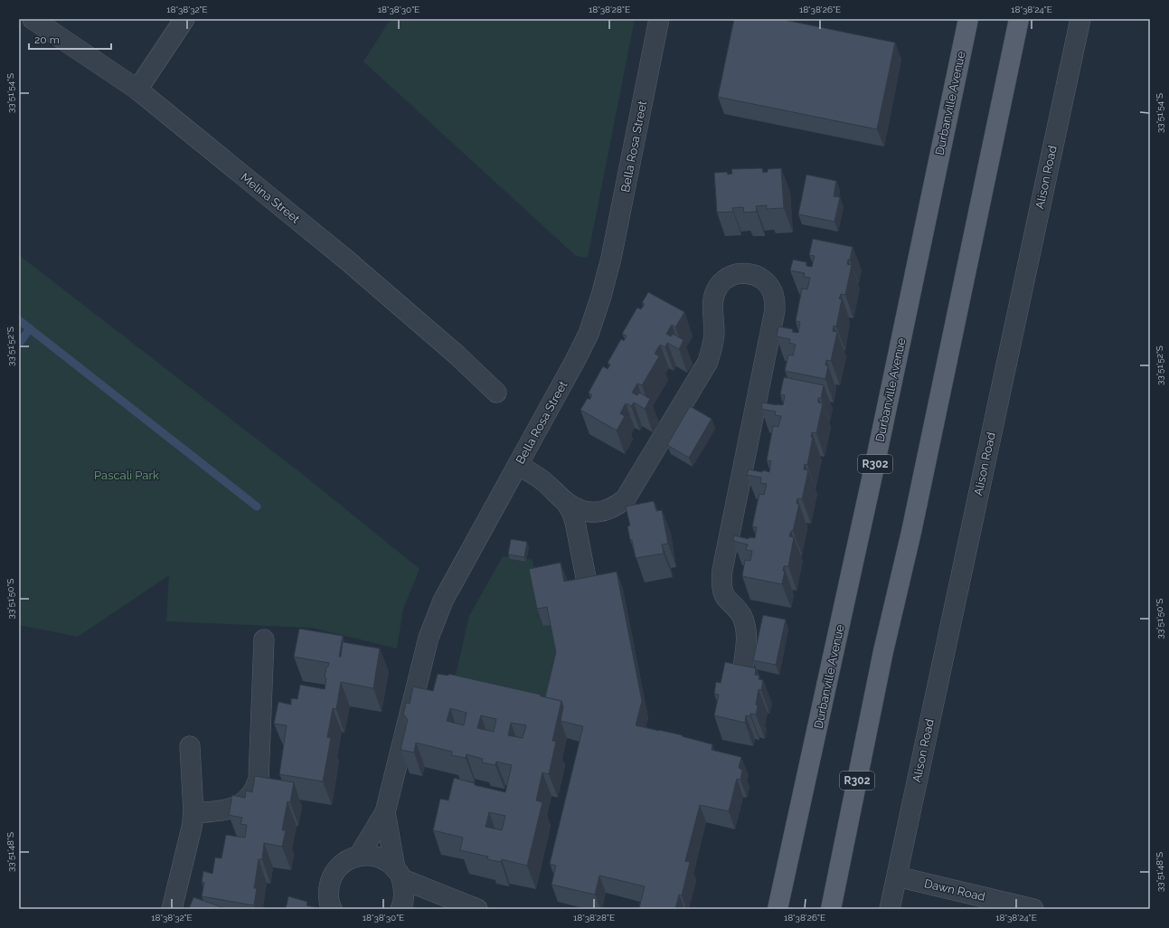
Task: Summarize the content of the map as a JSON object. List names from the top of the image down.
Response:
{
  "streets": {
    "main road": ["Durbanville Avenue", "R302"],
    "street": [
      "Bella Rosa Street",
      "Alison Road",
      "Melina Street",
      "Dawn Road"
    ]
  },
  "crossings": [
    ["Alison Road", "Dawn Road"]
  ],
  "parks": ["Pascali Park"],
  "scale_bar": "20 m",
  "coordinates": [
    "18°38'32\"E",
    "18°38'30\"E",
    "18°38'28\"E",
    "18°38'26\"E",
    "18°38'24\"E",
    "33°51'54\"S",
    "33°51'52\"S",
    "33°51'50\"S",
    "33°51'48\"S"
  ]
}
